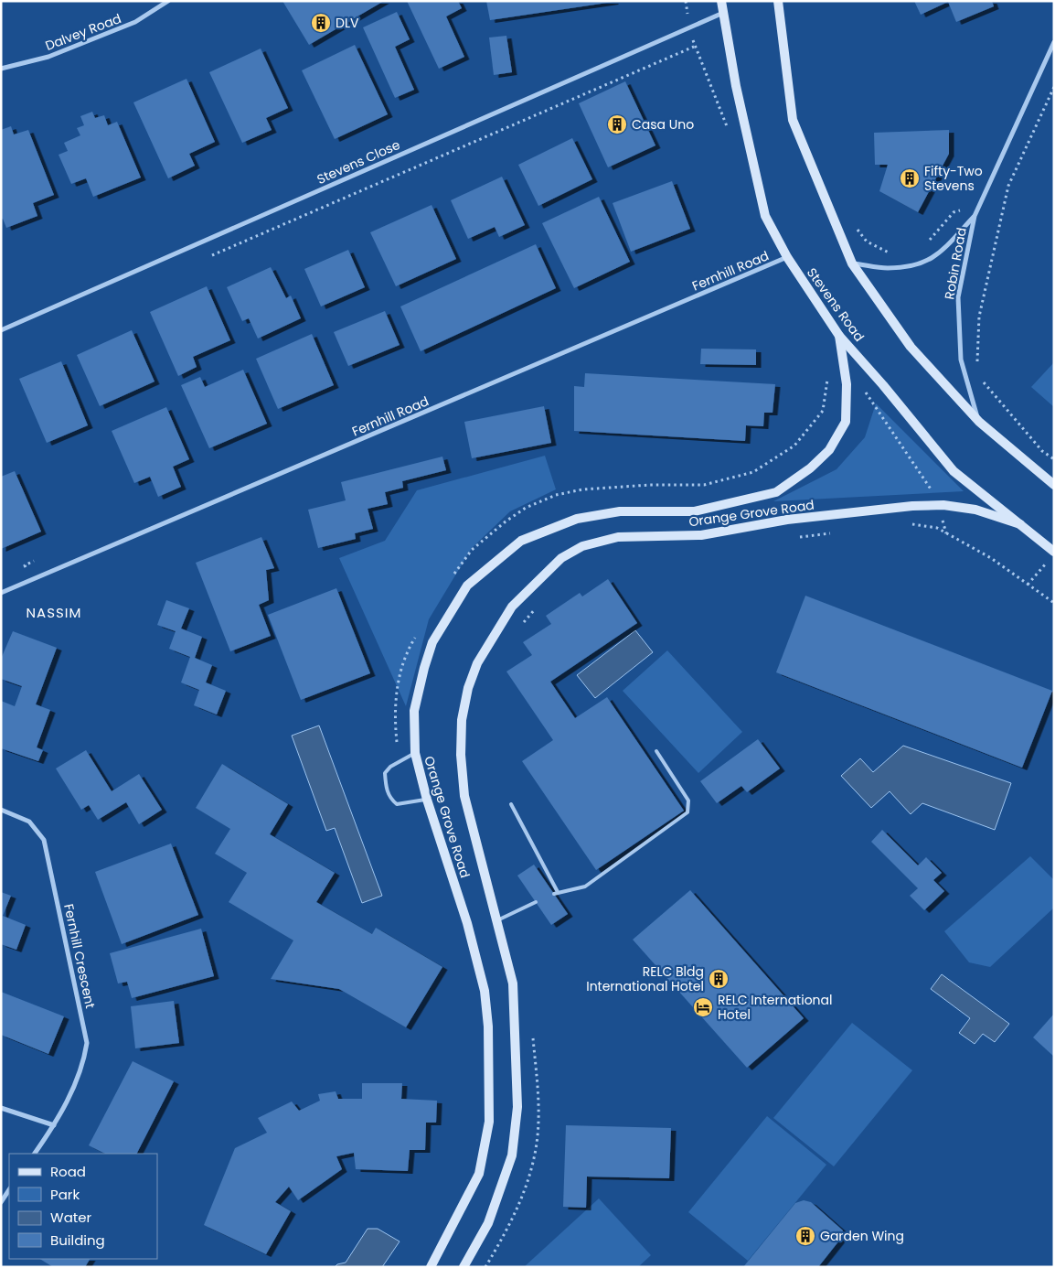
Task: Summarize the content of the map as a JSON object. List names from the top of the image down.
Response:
{
  "streets": {
    "street": [
      "Dalvey Road",
      "Stevens Close",
      "Robin Road",
      "Fernhill Road",
      "Stevens Road",
      "Orange Grove Road",
      "Fernhill Crescent"
    ]
  },
  "crossings": [
    ["Stevens Close", "Stevens Road"],
    ["Fernhill Road", "Stevens Road"],
    ["Stevens Road", "Orange Grove Road"]
  ],
  "districts": ["NASSIM"],
  "places": {
    "building": [
      "DLV",
      "Casa Uno",
      "Fifty-Two Stevens",
      "RELC Bldg International Hotel",
      "Garden Wing"
    ],
    "hotel": ["RELC International Hotel"]
  },
  "legend": [
    "Road",
    "Park",
    "Water",
    "Building"
  ]
}
